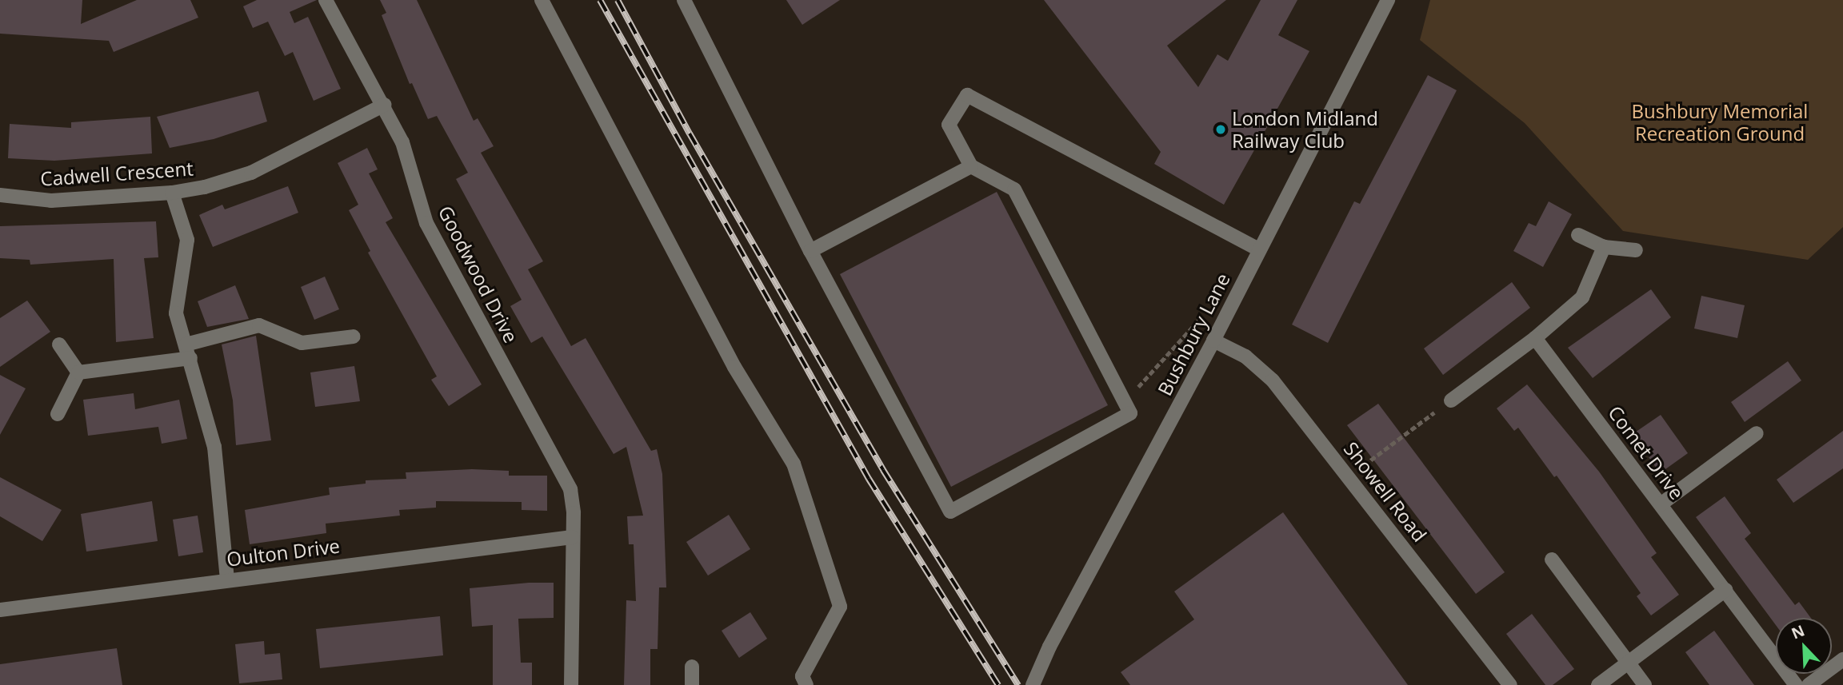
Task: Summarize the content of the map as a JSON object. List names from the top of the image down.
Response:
{
  "streets": {
    "street": [
      "Cadwell Crescent",
      "Goodwood Drive",
      "Bushbury Lane",
      "Comet Drive",
      "Showell Road",
      "Oulton Drive"
    ]
  },
  "crossings": [
    ["Cadwell Crescent", "Goodwood Drive"],
    ["Goodwood Drive", "Oulton Drive"],
    ["Bushbury Lane", "Showell Road"]
  ],
  "parks": ["Bushbury Memorial Recreation Ground"],
  "places": ["London Midland Railway Club"],
  "north": "top left"
}
